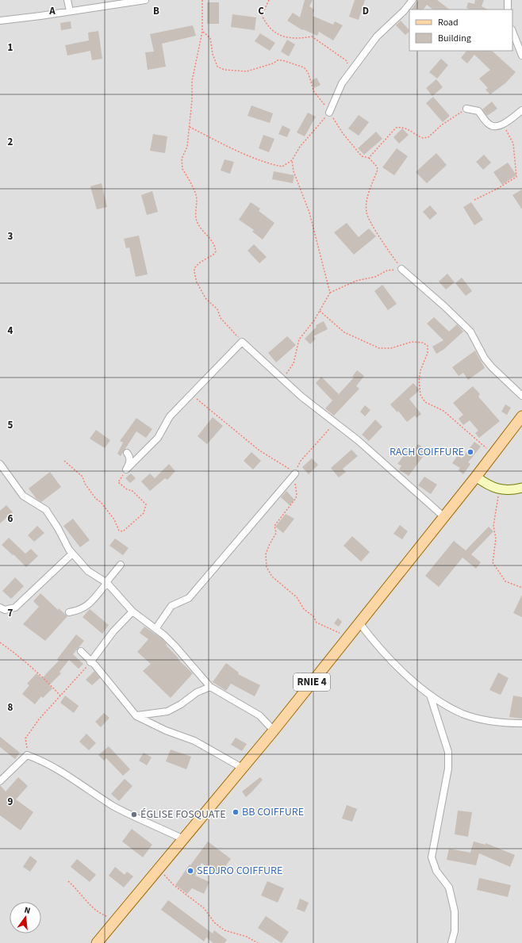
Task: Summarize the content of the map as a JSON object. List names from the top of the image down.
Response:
{
  "streets": {
    "main road": ["RNIE 4"]
  },
  "places": [
    "RACH COIFFURE",
    "BB COIFFURE",
    "ÉGLISE FOSQUATE",
    "SEDJRO COIFFURE"
  ],
  "legend": ["Road", "Building"],
  "north": "top",
  "grid": {
    "columns": [
      "A",
      "B",
      "C",
      "D"
    ],
    "rows": [
      "1",
      "2",
      "3",
      "4",
      "5",
      "6",
      "7",
      "8",
      "9"
    ]
  }
}
